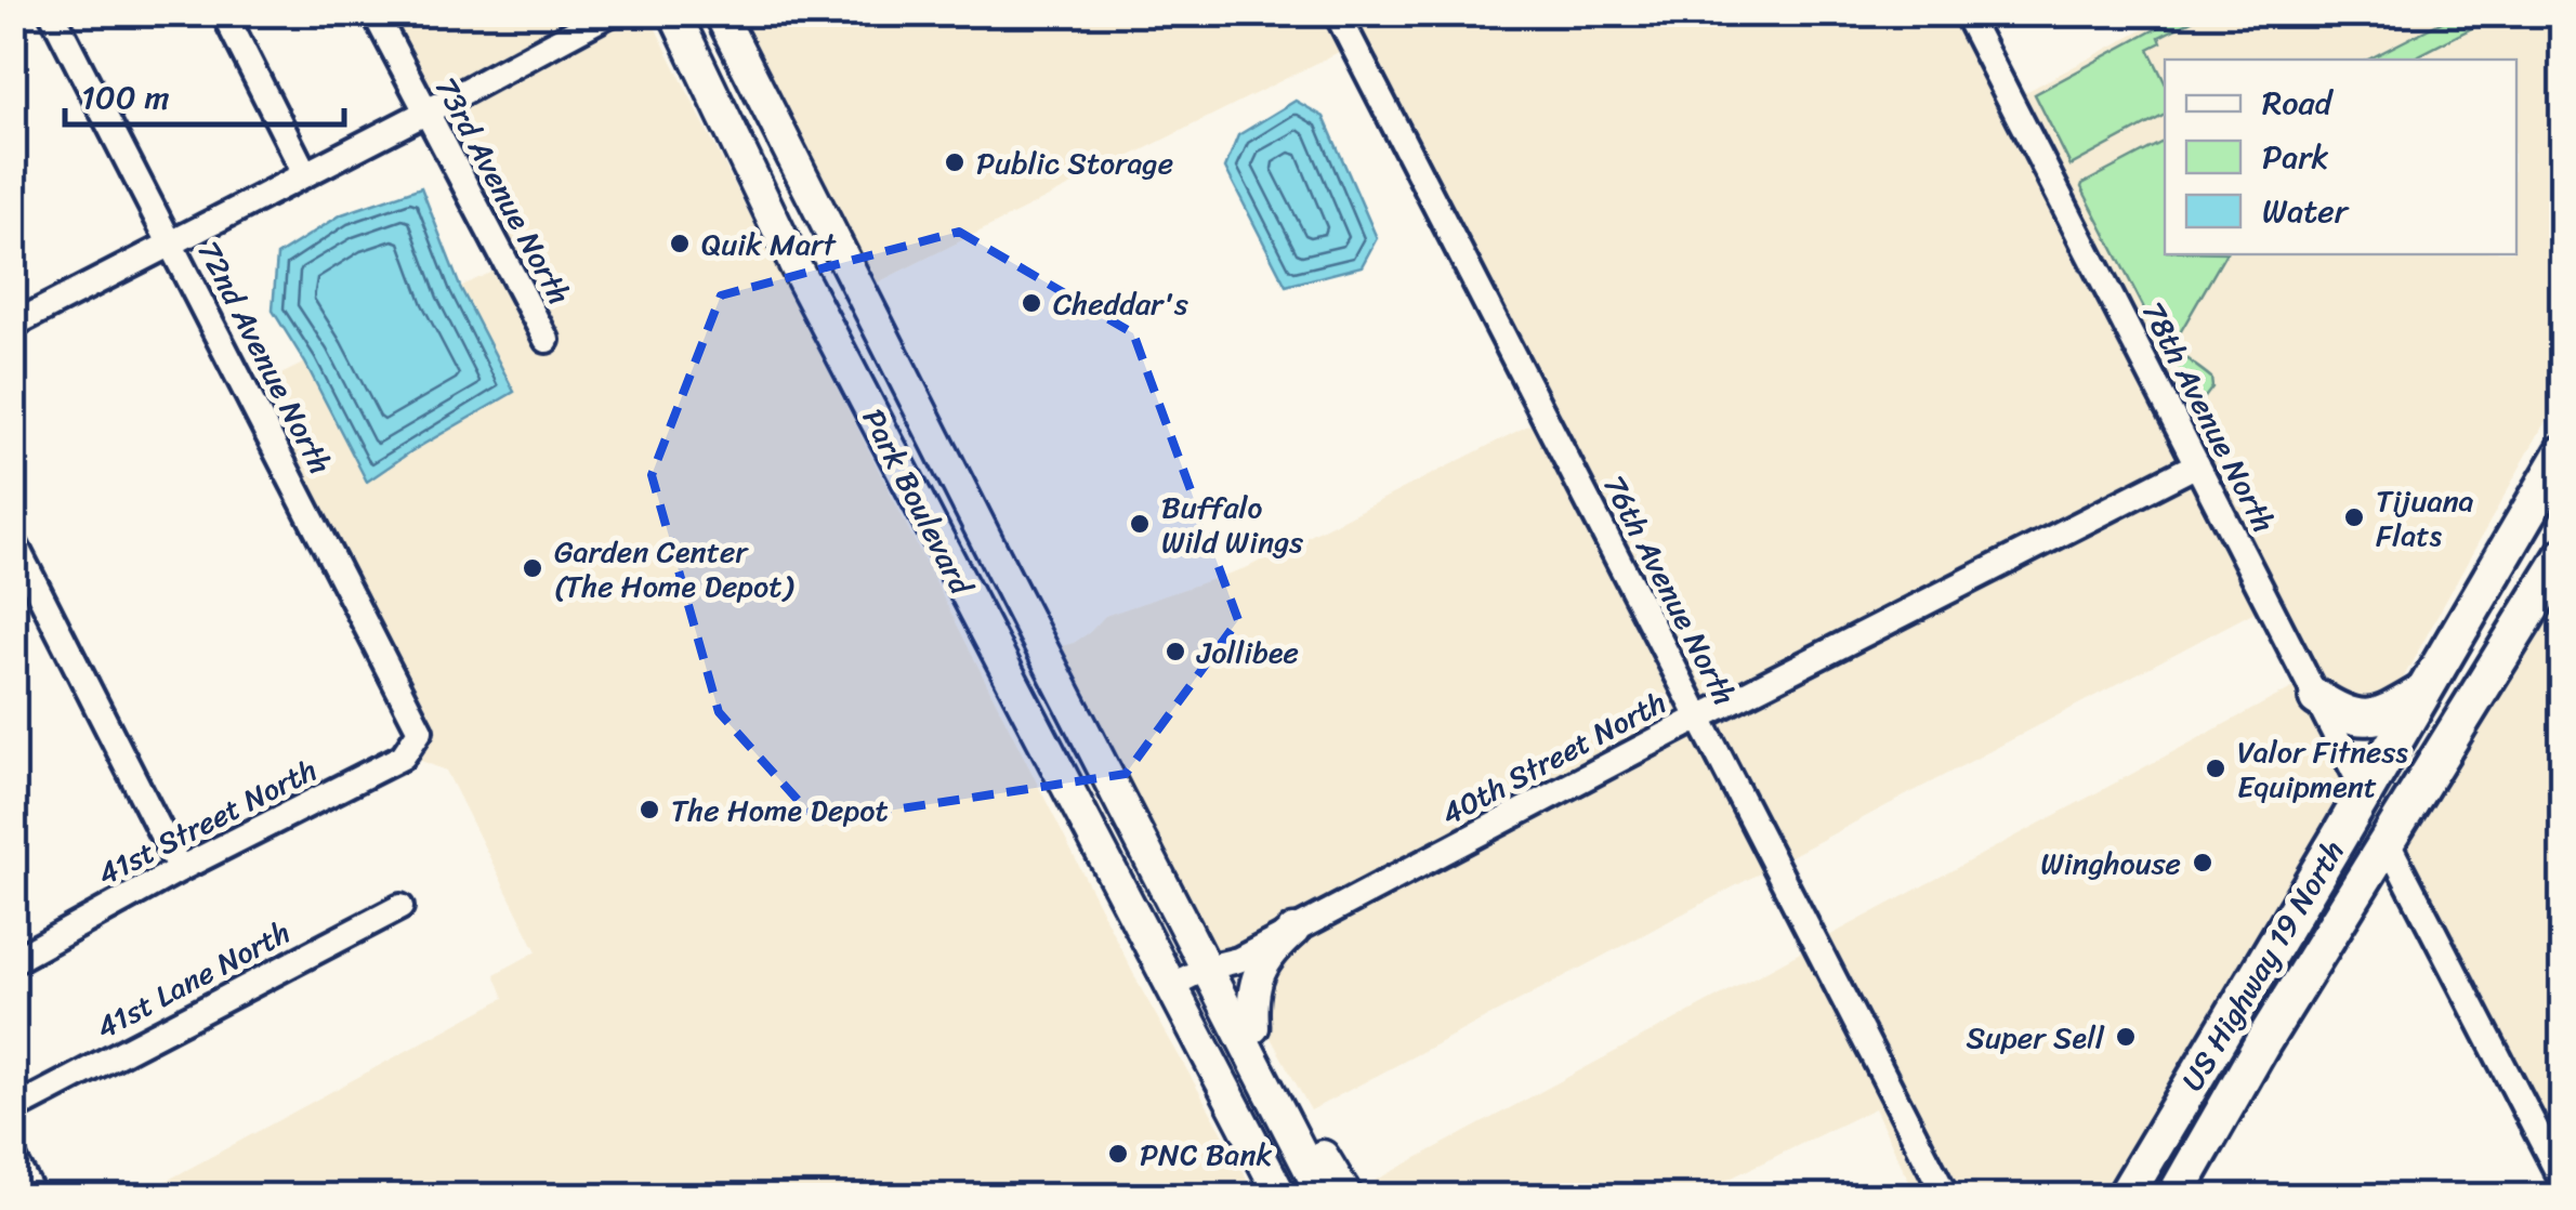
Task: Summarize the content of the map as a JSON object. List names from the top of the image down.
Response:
{
  "streets": {
    "highway": ["US Highway 19 North"],
    "main road": ["Park Boulevard"],
    "street": [
      "73rd Avenue North",
      "72nd Avenue North",
      "78th Avenue North",
      "76th Avenue North",
      "40th Street North",
      "41st Street North",
      "41st Lane North"
    ]
  },
  "crossings": [
    ["72nd Avenue North", "41st Street North"],
    ["78th Avenue North", "40th Street North"],
    ["78th Avenue North", "US Highway 19 North"],
    ["Park Boulevard", "40th Street North"],
    ["76th Avenue North", "40th Street North"]
  ],
  "places": [
    "Public Storage",
    "Quik Mart",
    "Cheddar's",
    "Tijuana Flats",
    "Buffalo Wild Wings",
    "Garden Center (The Home Depot)",
    "Jollibee",
    "Valor Fitness Equipment",
    "The Home Depot",
    "Winghouse",
    "Super Sell",
    "PNC Bank"
  ],
  "legend": ["Road", "Park", "Water"],
  "scale_bar": "100 m"
}
